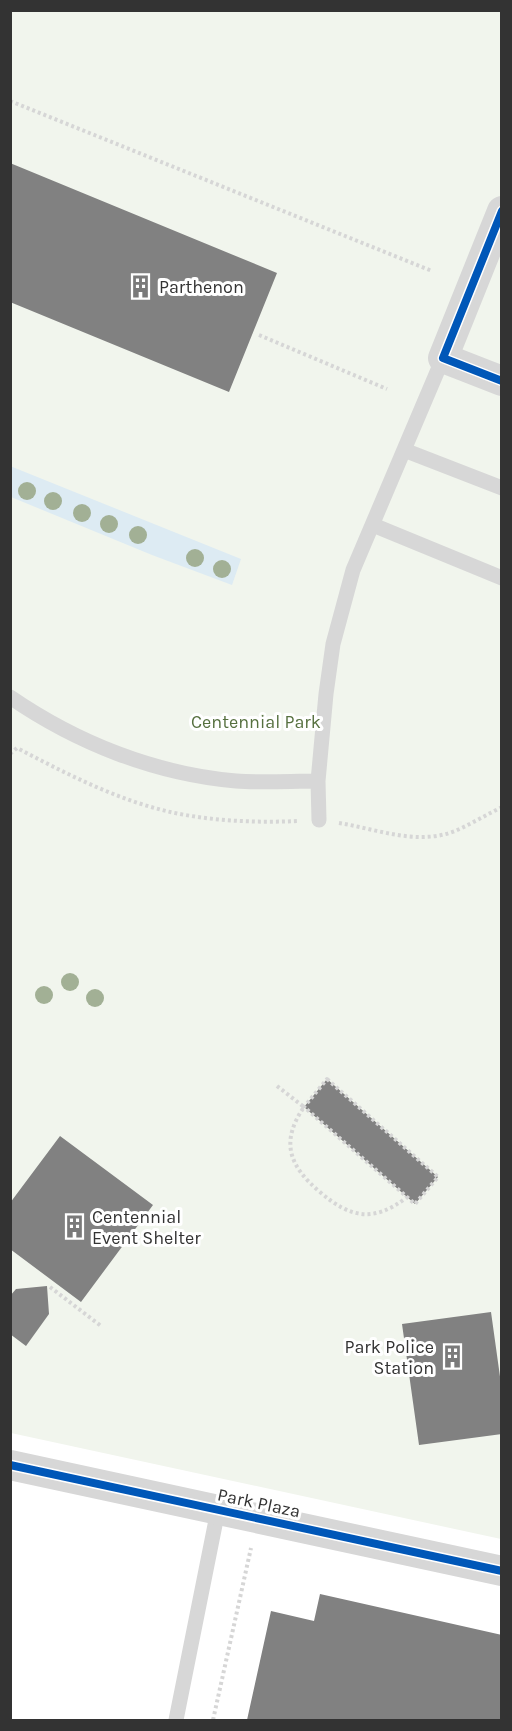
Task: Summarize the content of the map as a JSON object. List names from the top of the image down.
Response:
{
  "streets": {
    "street": ["Park Plaza"]
  },
  "parks": ["Centennial Park"],
  "places": {
    "building": ["Parthenon", "Centennial Event Shelter", "Park Police Station"]
  }
}
